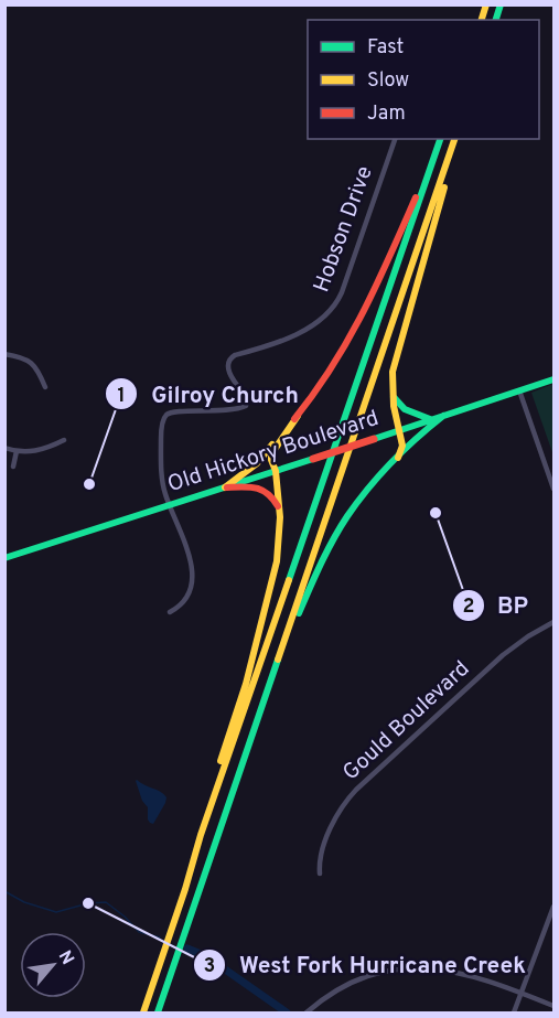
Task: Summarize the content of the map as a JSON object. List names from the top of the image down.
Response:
{
  "streets": {
    "main road": ["Old Hickory Boulevard"],
    "street": ["Hobson Drive", "Gould Boulevard"]
  },
  "crossings": [
    ["Hobson Drive", "Old Hickory Boulevard"]
  ],
  "places": ["Gilroy Church", "BP", "West Fork Hurricane Creek"],
  "legend": ["Fast", "Slow", "Jam"],
  "north": "top right"
}
